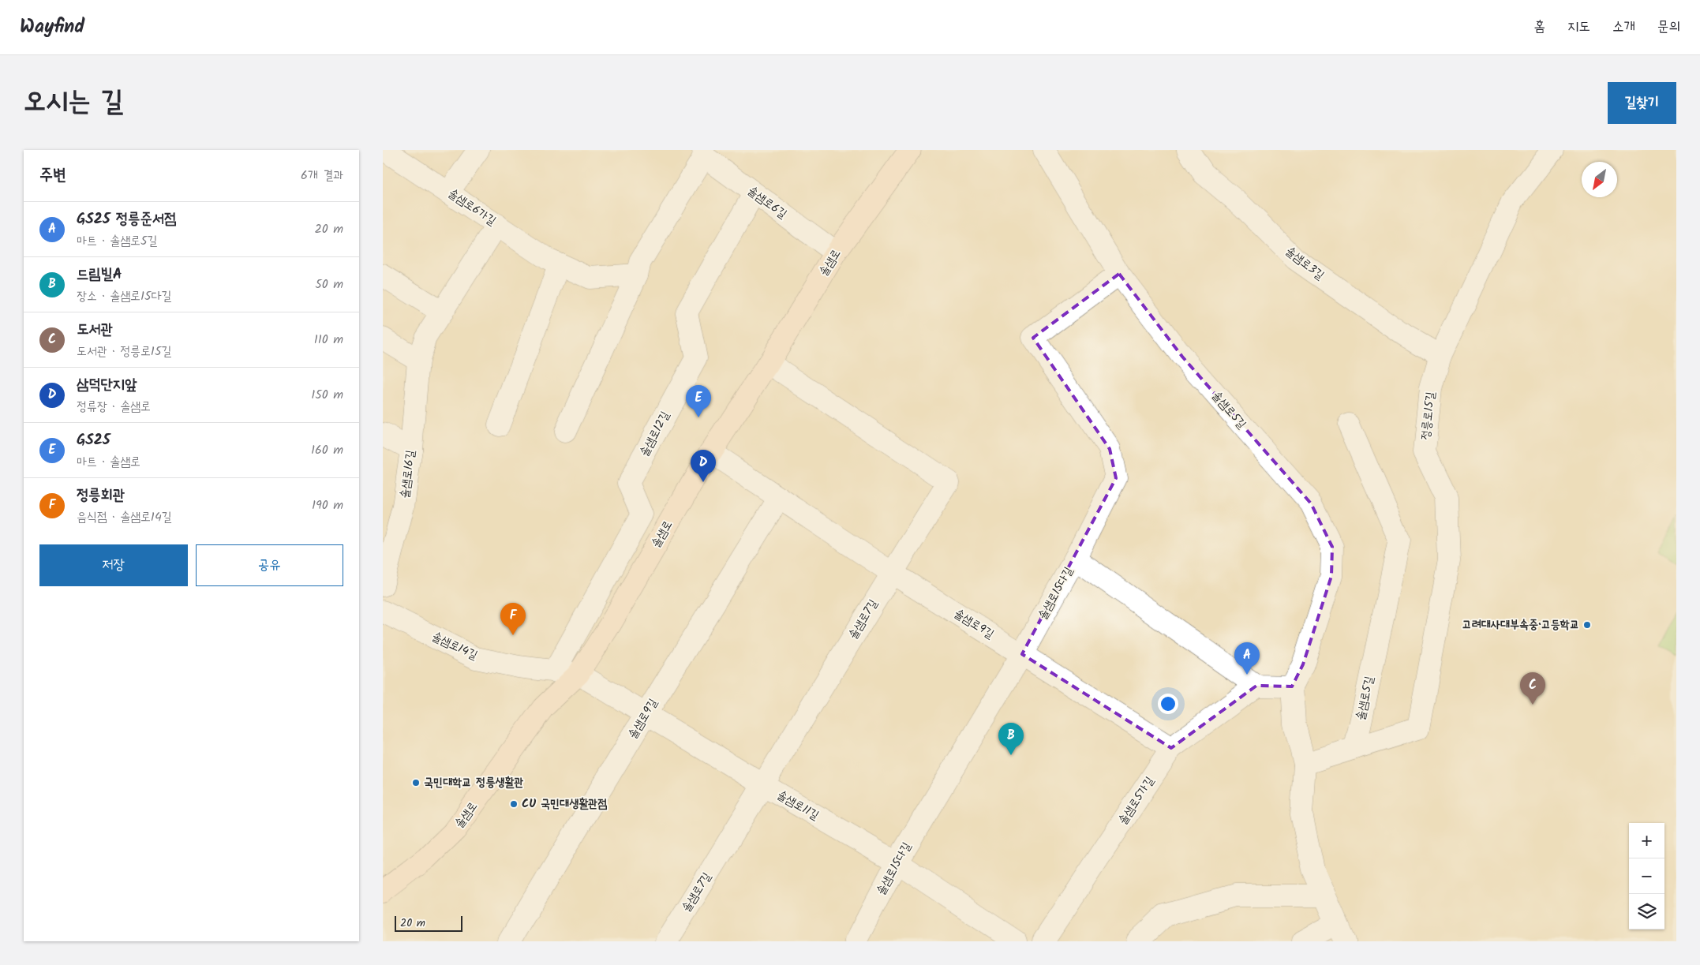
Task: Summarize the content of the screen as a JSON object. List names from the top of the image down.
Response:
{
  "streets": {
    "main road": ["솔샘로"],
    "street": [
      "솔샘로6길",
      "솔샘로6가길",
      "솔샘로3길",
      "솔샘로5길",
      "정릉로15길",
      "솔샘로12길",
      "솔샘로16길",
      "솔샘로15다길",
      "솔샘로7길",
      "솔샘로9길",
      "솔샘로14길",
      "솔샘로5가길",
      "솔샘로11길"
    ]
  },
  "crossings": [
    ["솔샘로6길", "솔샘로"],
    ["솔샘로6길", "솔샘로12길"],
    ["솔샘로6가길", "솔샘로16길"],
    ["솔샘로", "솔샘로7길"],
    ["솔샘로", "솔샘로9길"],
    ["솔샘로", "솔샘로14길"],
    ["솔샘로", "솔샘로11길"],
    ["솔샘로3길", "정릉로15길"],
    ["솔샘로5길", "정릉로15길"],
    ["솔샘로5길", "솔샘로15다길"],
    ["솔샘로12길", "솔샘로14길"],
    ["솔샘로15다길", "솔샘로9길"],
    ["솔샘로15다길", "솔샘로11길"],
    ["솔샘로7길", "솔샘로9길"],
    ["솔샘로7길", "솔샘로11길"],
    ["솔샘로9길", "솔샘로5가길"],
    ["솔샘로9길", "솔샘로11길"],
    ["솔샘로14길", "솔샘로11길"]
  ],
  "places": ["고려대사대부속중·고등학교", "국민대학교 정릉생활관", "CU 국민대생활관점"],
  "scale_bar": "20 m",
  "north": "bottom left",
  "page": {
    "header": "Wayfind",
    "nav": [
      "홈",
      "지도",
      "소개",
      "문의"
    ],
    "title": "오시는 길",
    "buttons": [
      "길찾기",
      ["저장", "공유"]
    ],
    "heading": ["주변", "6개 결과"],
    "list": [
      {
        "mark": "A",
        "name": "GS25 정릉준서점",
        "note": "마트 · 솔샘로5길",
        "value": "20 m"
      },
      {
        "mark": "B",
        "name": "드림빌A",
        "note": "장소 · 솔샘로15다길",
        "value": "50 m"
      },
      {
        "mark": "C",
        "name": "도서관",
        "note": "도서관 · 정릉로15길",
        "value": "110 m"
      },
      {
        "mark": "D",
        "name": "삼덕단지앞",
        "note": "정류장 · 솔샘로",
        "value": "150 m"
      },
      {
        "mark": "E",
        "name": "GS25",
        "note": "마트 · 솔샘로",
        "value": "160 m"
      },
      {
        "mark": "F",
        "name": "정릉회관",
        "note": "음식점 · 솔샘로14길",
        "value": "190 m"
      }
    ],
    "pins": [
      "E",
      "D",
      "F",
      "A",
      "C",
      "B"
    ],
    "map_buttons": ["+", "−"],
    "scale": "20 m"
  }
}
